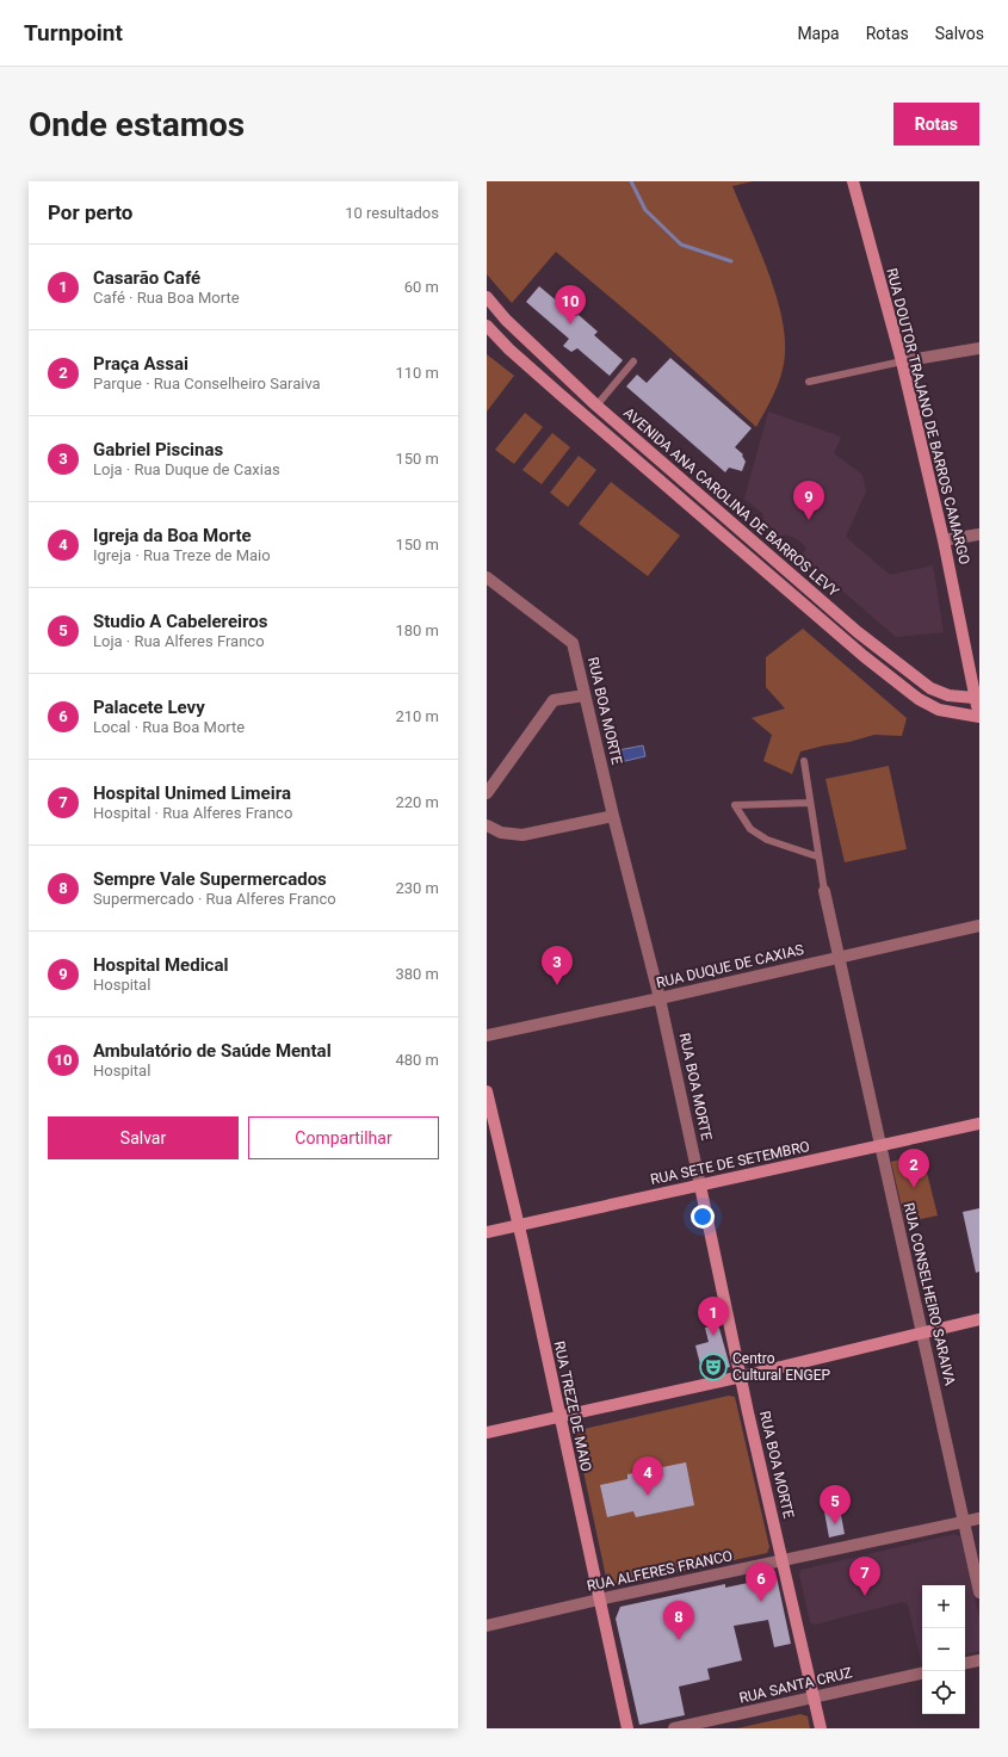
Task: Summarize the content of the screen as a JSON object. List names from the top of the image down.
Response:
{
  "streets": {
    "street": [
      "RUA DOUTOR TRAJANO DE BARROS CAMARGO",
      "AVENIDA ANA CAROLINA DE BARROS LEVY",
      "RUA BOA MORTE",
      "RUA DUQUE DE CAXIAS",
      "RUA SETE DE SETEMBRO",
      "RUA CONSELHEIRO SARAIVA",
      "RUA TREZE DE MAIO",
      "RUA ALFERES FRANCO",
      "RUA SANTA CRUZ"
    ]
  },
  "crossings": [
    ["RUA DOUTOR TRAJANO DE BARROS CAMARGO", "AVENIDA ANA CAROLINA DE BARROS LEVY"],
    ["RUA BOA MORTE", "RUA DUQUE DE CAXIAS"],
    ["RUA BOA MORTE", "RUA SETE DE SETEMBRO"],
    ["RUA BOA MORTE", "RUA ALFERES FRANCO"],
    ["RUA BOA MORTE", "RUA SANTA CRUZ"],
    ["RUA DUQUE DE CAXIAS", "RUA CONSELHEIRO SARAIVA"],
    ["RUA SETE DE SETEMBRO", "RUA CONSELHEIRO SARAIVA"],
    ["RUA SETE DE SETEMBRO", "RUA TREZE DE MAIO"],
    ["RUA CONSELHEIRO SARAIVA", "RUA ALFERES FRANCO"],
    ["RUA TREZE DE MAIO", "RUA ALFERES FRANCO"]
  ],
  "places": {
    "theatre": ["Centro Cultural ENGEP"]
  },
  "page": {
    "header": "Turnpoint",
    "nav": ["Mapa", "Rotas", "Salvos"],
    "buttons": [
      "Rotas",
      ["Salvar", "Compartilhar"]
    ],
    "title": "Onde estamos",
    "heading": ["Por perto", "10 resultados"],
    "list": [
      {
        "mark": "1",
        "name": "Casarão Café",
        "note": "Café · Rua Boa Morte",
        "value": "60 m"
      },
      {
        "mark": "2",
        "name": "Praça Assai",
        "note": "Parque · Rua Conselheiro Saraiva",
        "value": "110 m"
      },
      {
        "mark": "3",
        "name": "Gabriel Piscinas",
        "note": "Loja · Rua Duque de Caxias",
        "value": "150 m"
      },
      {
        "mark": "4",
        "name": "Igreja da Boa Morte",
        "note": "Igreja · Rua Treze de Maio",
        "value": "150 m"
      },
      {
        "mark": "5",
        "name": "Studio A Cabelereiros",
        "note": "Loja · Rua Alferes Franco",
        "value": "180 m"
      },
      {
        "mark": "6",
        "name": "Palacete Levy",
        "note": "Local · Rua Boa Morte",
        "value": "210 m"
      },
      {
        "mark": "7",
        "name": "Hospital Unimed Limeira",
        "note": "Hospital · Rua Alferes Franco",
        "value": "220 m"
      },
      {
        "mark": "8",
        "name": "Sempre Vale Supermercados",
        "note": "Supermercado · Rua Alferes Franco",
        "value": "230 m"
      },
      {
        "mark": "9",
        "name": "Hospital Medical",
        "note": "Hospital",
        "value": "380 m"
      },
      {
        "mark": "10",
        "name": "Ambulatório de Saúde Mental",
        "note": "Hospital",
        "value": "480 m"
      }
    ],
    "pins": [
      "10",
      "9",
      "3",
      "2",
      "1",
      "4",
      "5",
      "7",
      "6",
      "8"
    ],
    "map_buttons": ["+", "−"]
  }
}
